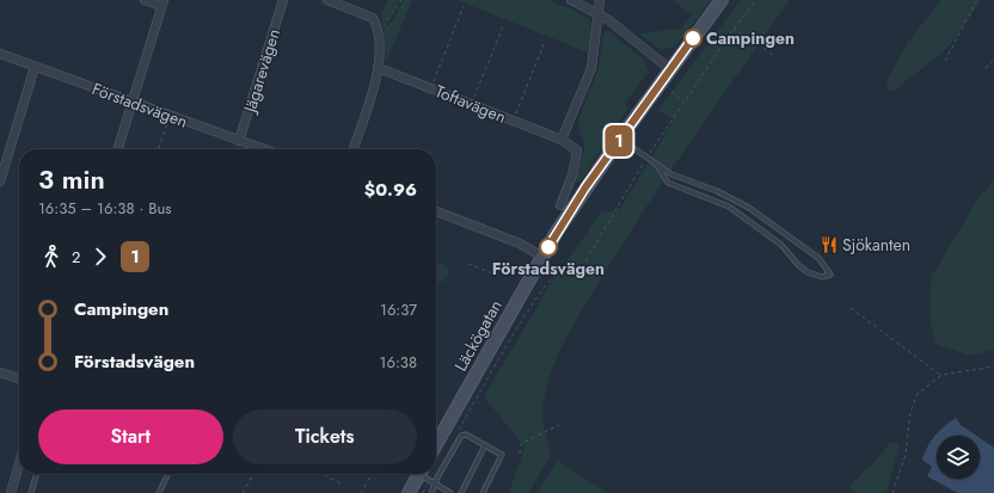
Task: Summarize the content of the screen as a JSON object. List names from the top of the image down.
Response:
{
  "streets": {
    "main road": ["Läckögatan"],
    "street": ["Jägarevägen", "Toftavägen", "Förstadsvägen"]
  },
  "crossings": [
    ["Jägarevägen", "Förstadsvägen"]
  ],
  "places": {
    "other": ["Campingen", "Förstadsvägen"],
    "restaurant": ["Sjökanten"]
  },
  "lines": ["bus line 1"],
  "page": {
    "on_map": "1",
    "heading": ["3 min", "16:35 – 16:38 · Bus", "$0.96"],
    "legs": ["2", "1"],
    "list": [
      {
        "name": "Campingen",
        "value": "16:37"
      },
      {
        "name": "Förstadsvägen",
        "value": "16:38"
      }
    ],
    "buttons": ["Start", "Tickets"]
  }
}
